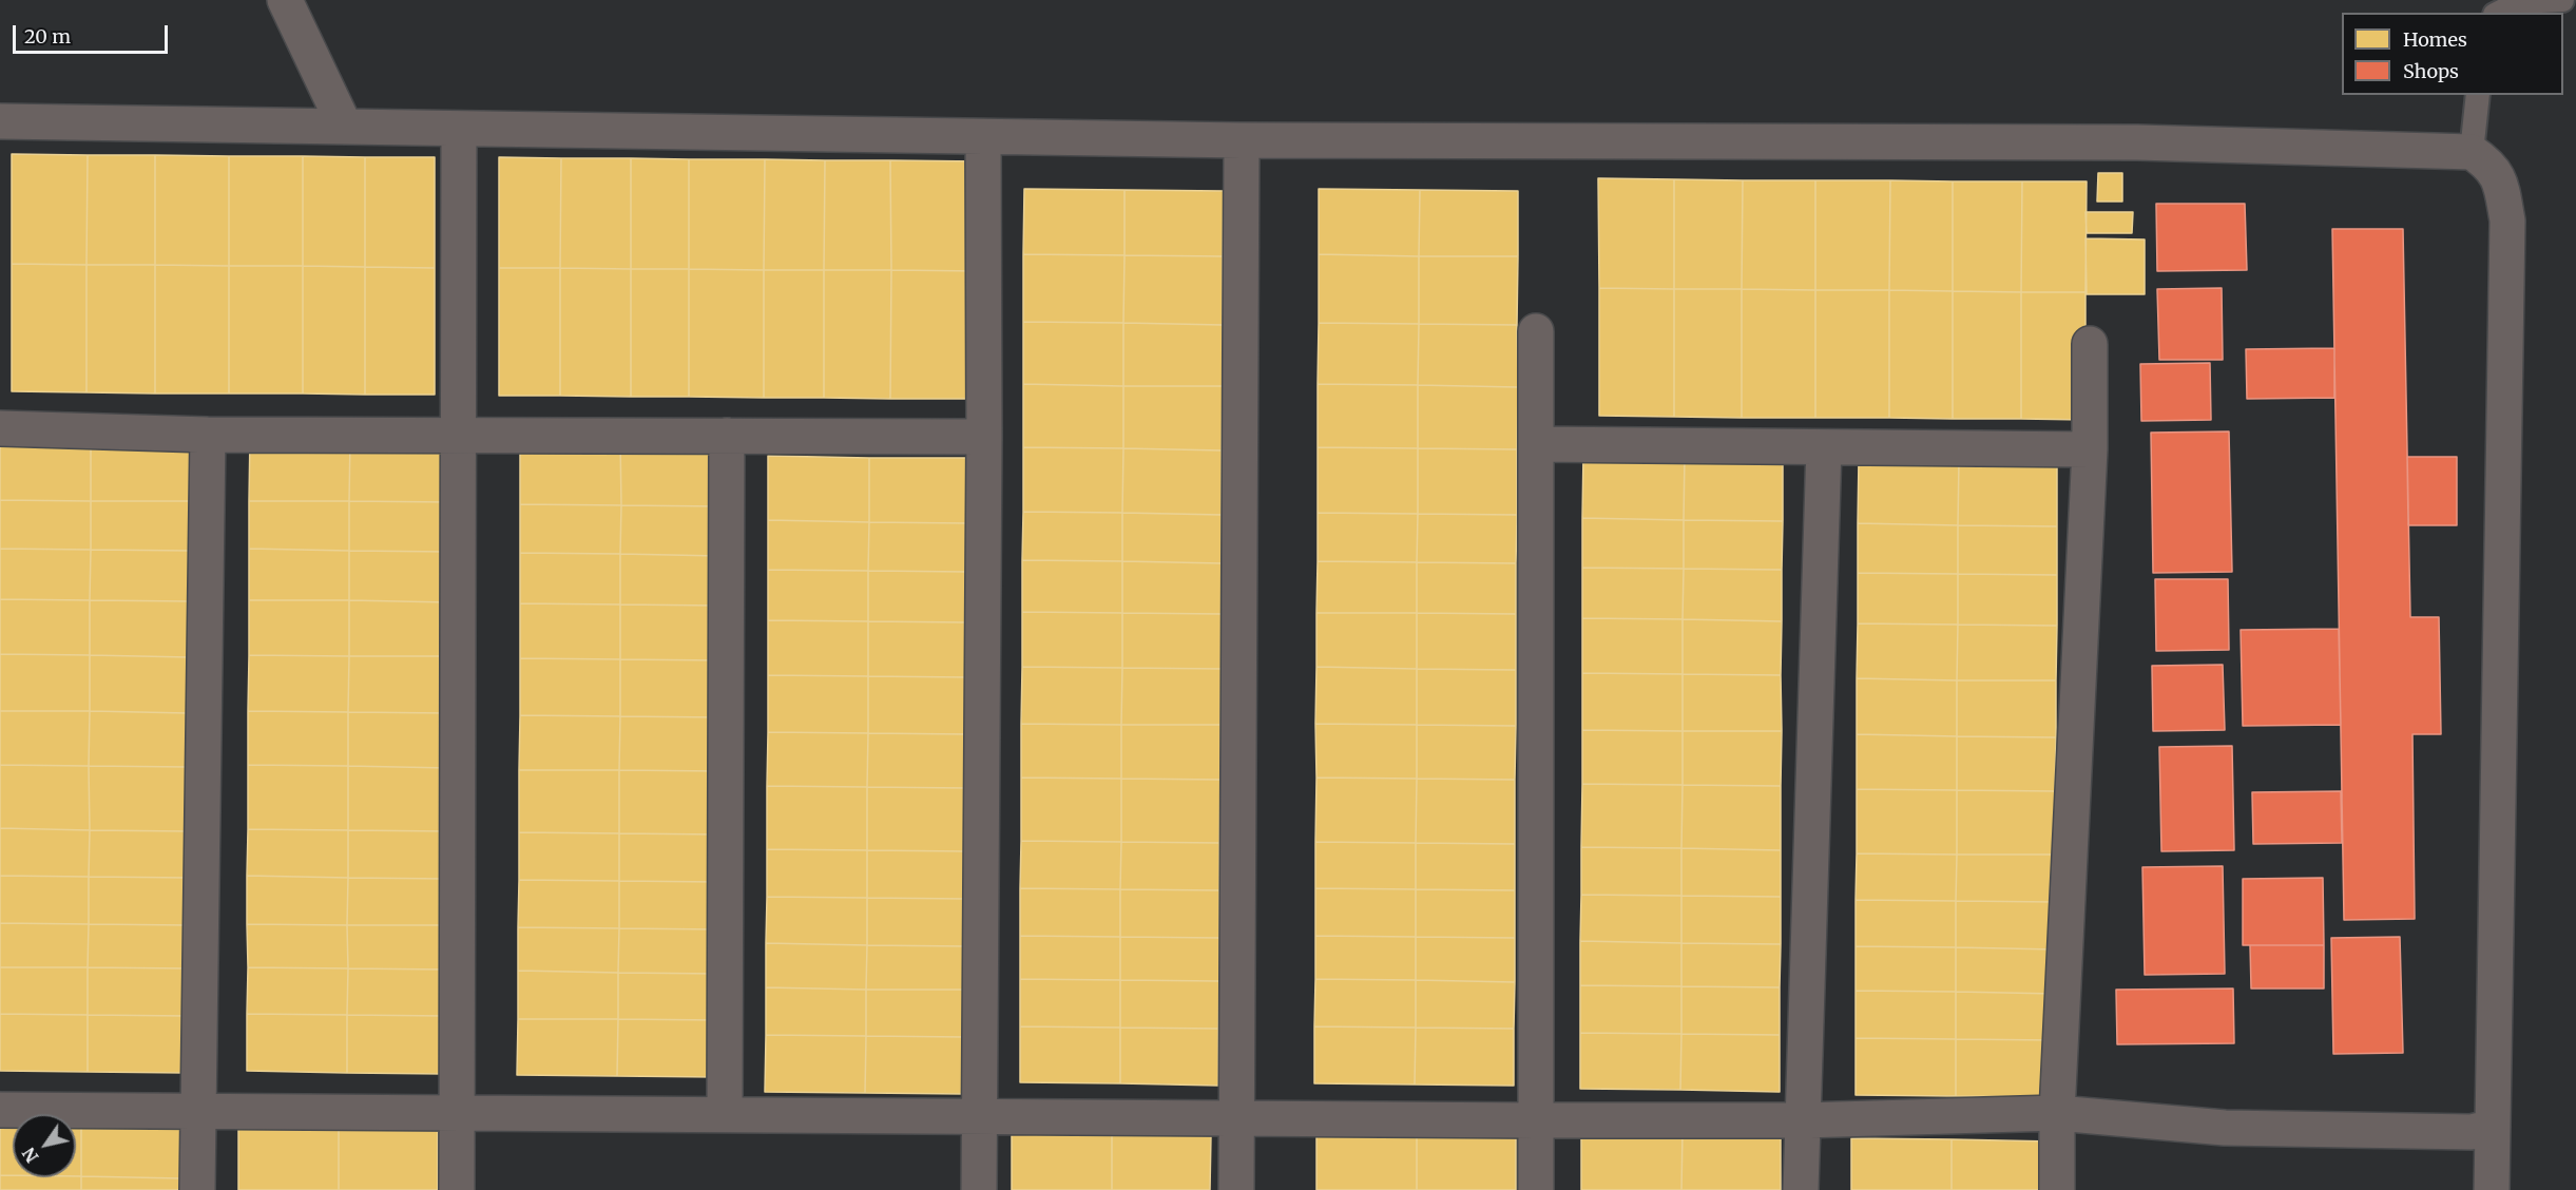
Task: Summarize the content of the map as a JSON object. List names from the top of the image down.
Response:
{
  "legend": ["Homes", "Shops"],
  "scale_bar": "20 m",
  "north": "bottom left"
}
